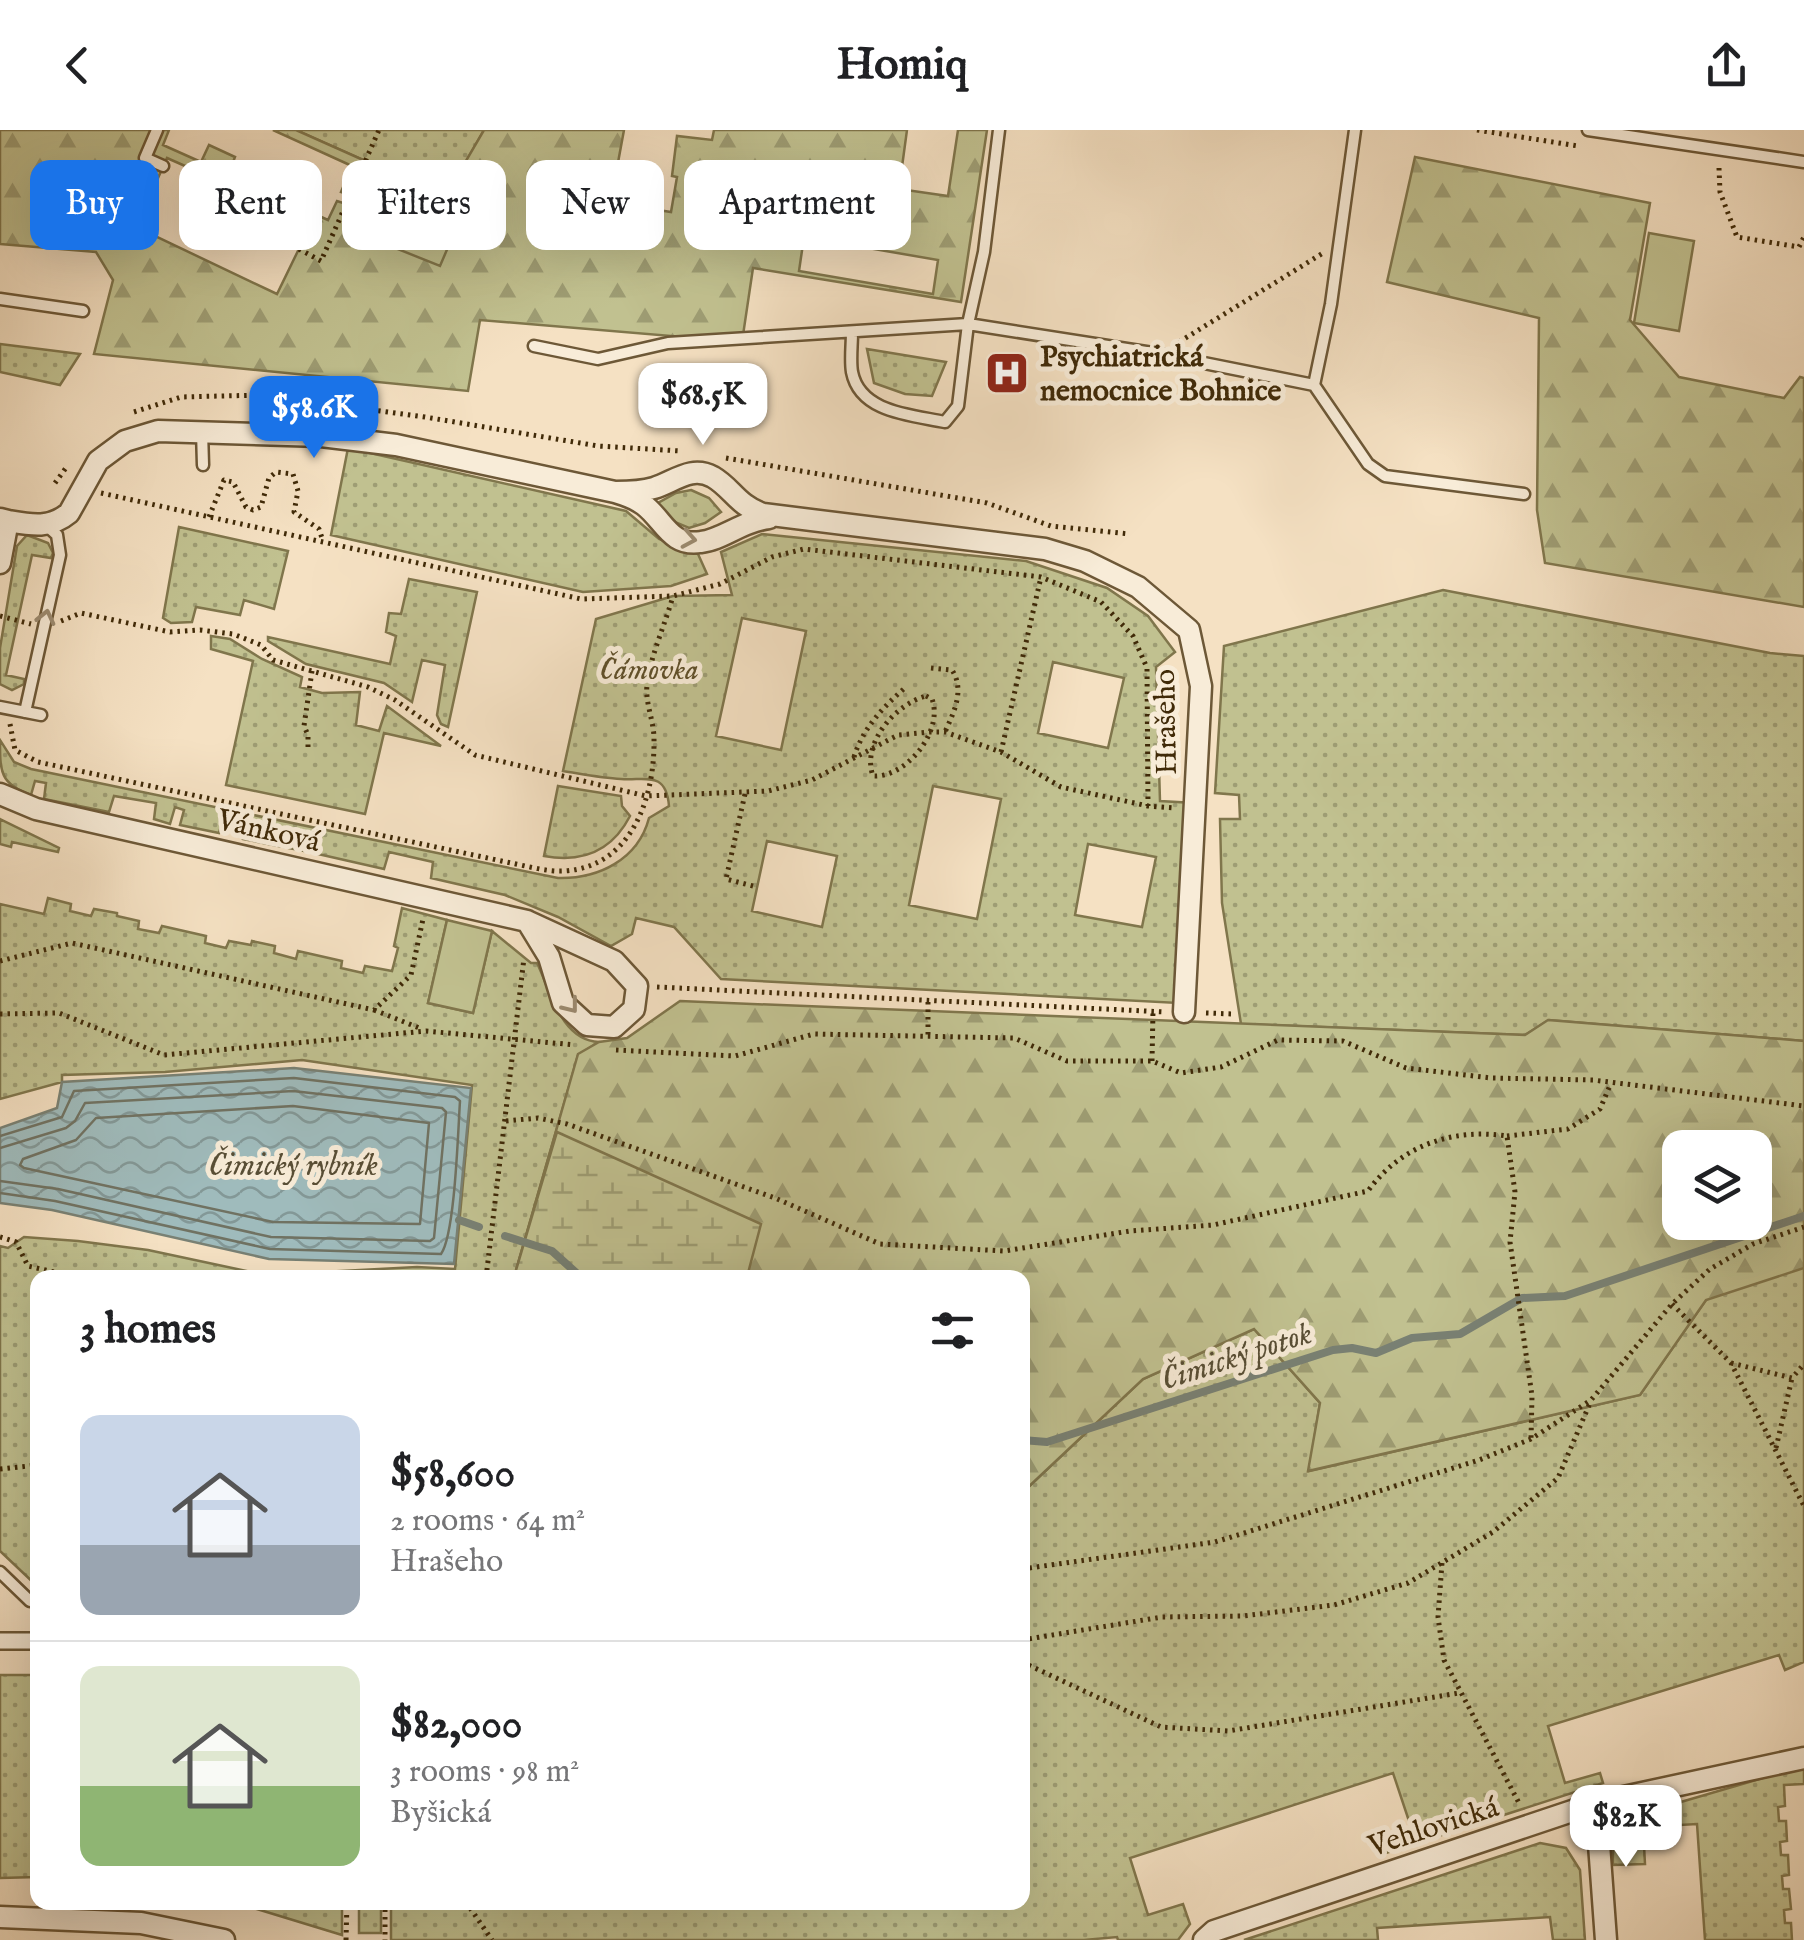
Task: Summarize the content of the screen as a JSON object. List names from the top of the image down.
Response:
{
  "streets": {
    "street": ["Hrašeho", "Vánková", "Vehlovická"]
  },
  "water": ["Čimický rybník", "Čimický potok"],
  "parks": ["Čámovka"],
  "places": {
    "hospital": ["Psychiatrická nemocnice Bohnice"]
  },
  "page": {
    "header": "Homiq",
    "chip": [
      "Buy",
      "Rent",
      "Filters",
      "New",
      "Apartment"
    ],
    "price": ["$68.5K", "$58.6K", "$82K"],
    "heading": "3 homes",
    "list": [
      {
        "name": "$58,600",
        "note": "2 rooms · 64 m² · Hrašeho"
      },
      {
        "name": "$82,000",
        "note": "3 rooms · 98 m² · Byšická"
      }
    ]
  }
}
